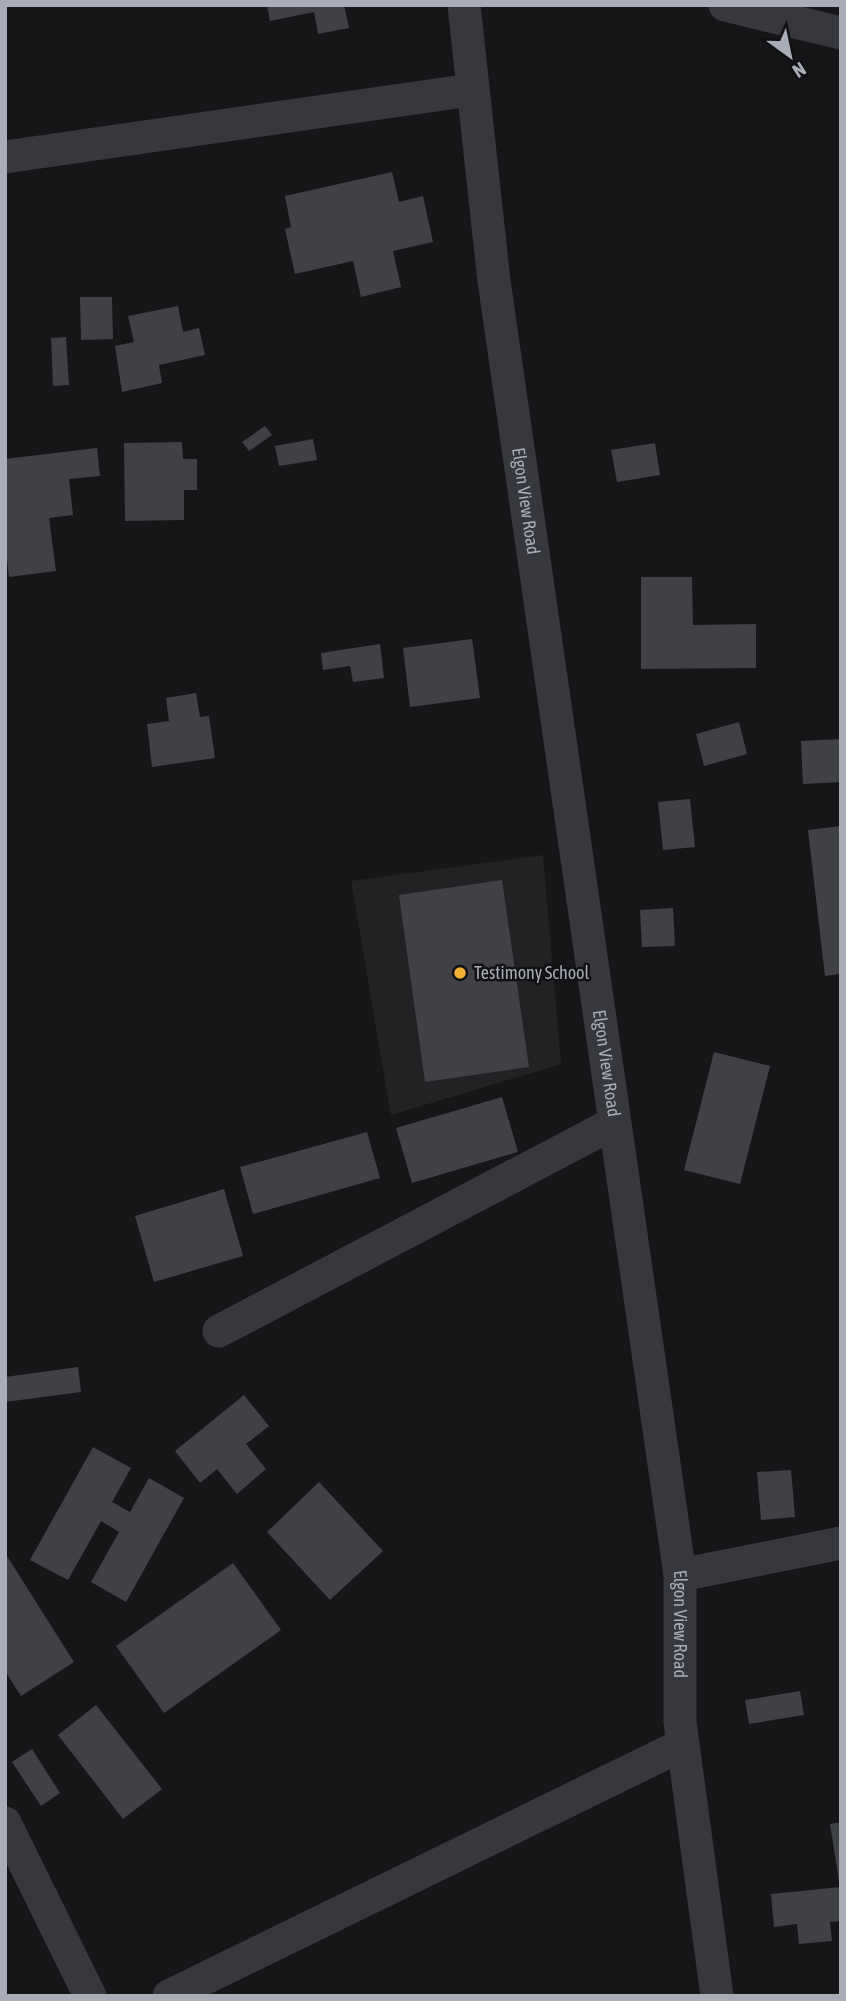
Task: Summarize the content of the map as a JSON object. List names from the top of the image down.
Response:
{
  "streets": {
    "street": ["Elgon View Road"]
  },
  "places": ["Testimony School"],
  "north": "bottom right"
}
